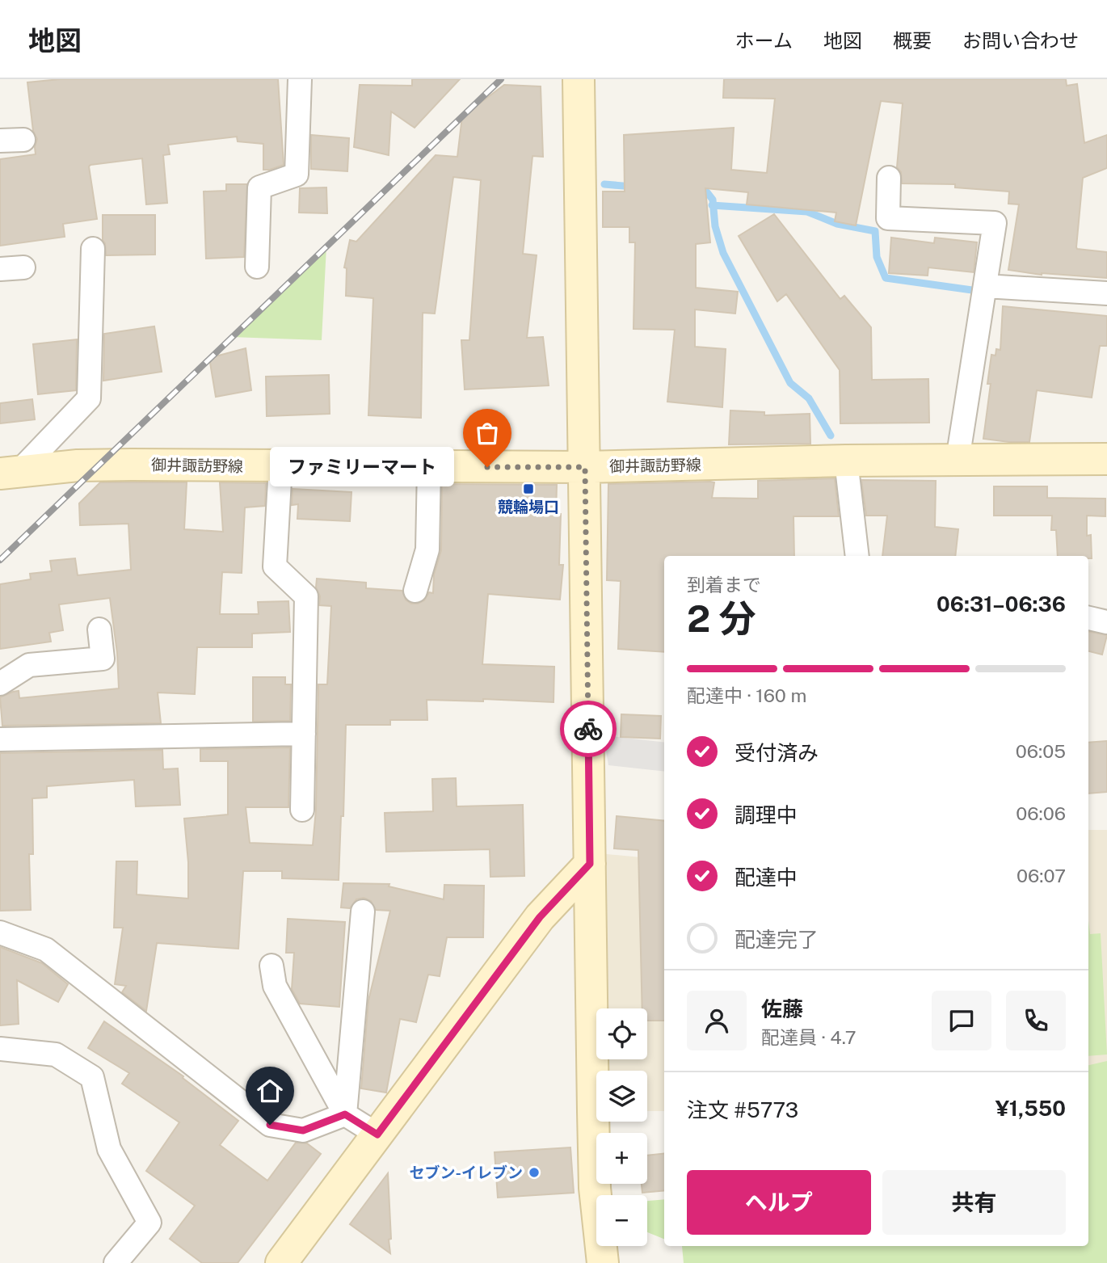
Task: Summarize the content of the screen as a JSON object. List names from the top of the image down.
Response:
{
  "streets": {
    "street": ["御井諏訪野線"]
  },
  "places": {
    "other": ["ファミリーマート", "セブン-イレブン"],
    "transit": ["競輪場口"]
  },
  "page": {
    "header": "地図",
    "nav": [
      "ホーム",
      "地図",
      "概要",
      "お問い合わせ"
    ],
    "bubble": "ファミリーマート",
    "heading": ["2 分", "到着まで", "06:31–06:36"],
    "panel": [
      "佐藤",
      "配達員 · 4.7",
      "注文 #5773",
      "¥1,550"
    ],
    "bar": "配達中 · 160 m",
    "list": [
      ["受付済み", "06:05"],
      ["調理中", "06:06"],
      ["配達中", "06:07"],
      "配達完了"
    ],
    "map_buttons": ["+", "−"],
    "buttons": ["ヘルプ", "共有"]
  }
}
